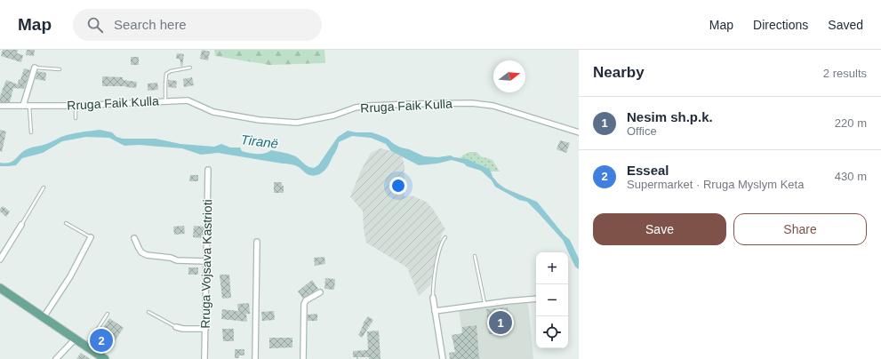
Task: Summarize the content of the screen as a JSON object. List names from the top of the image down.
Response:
{
  "streets": {
    "street": ["Rruga Faik Kulla", "Rruga Vojsava Kastrioti"]
  },
  "water": ["Tiranë"],
  "north": "right",
  "page": {
    "header": "Map",
    "search": "Search here",
    "nav": ["Map", "Directions", "Saved"],
    "heading": ["Nearby", "2 results"],
    "list": [
      {
        "mark": "1",
        "name": "Nesim sh.p.k.",
        "note": "Office",
        "value": "220 m"
      },
      {
        "mark": "2",
        "name": "Esseal",
        "note": "Supermarket · Rruga Myslym Keta",
        "value": "430 m"
      }
    ],
    "buttons": ["Save", "Share"],
    "map_buttons": ["+", "−"],
    "pins": ["1", "2"]
  }
}
